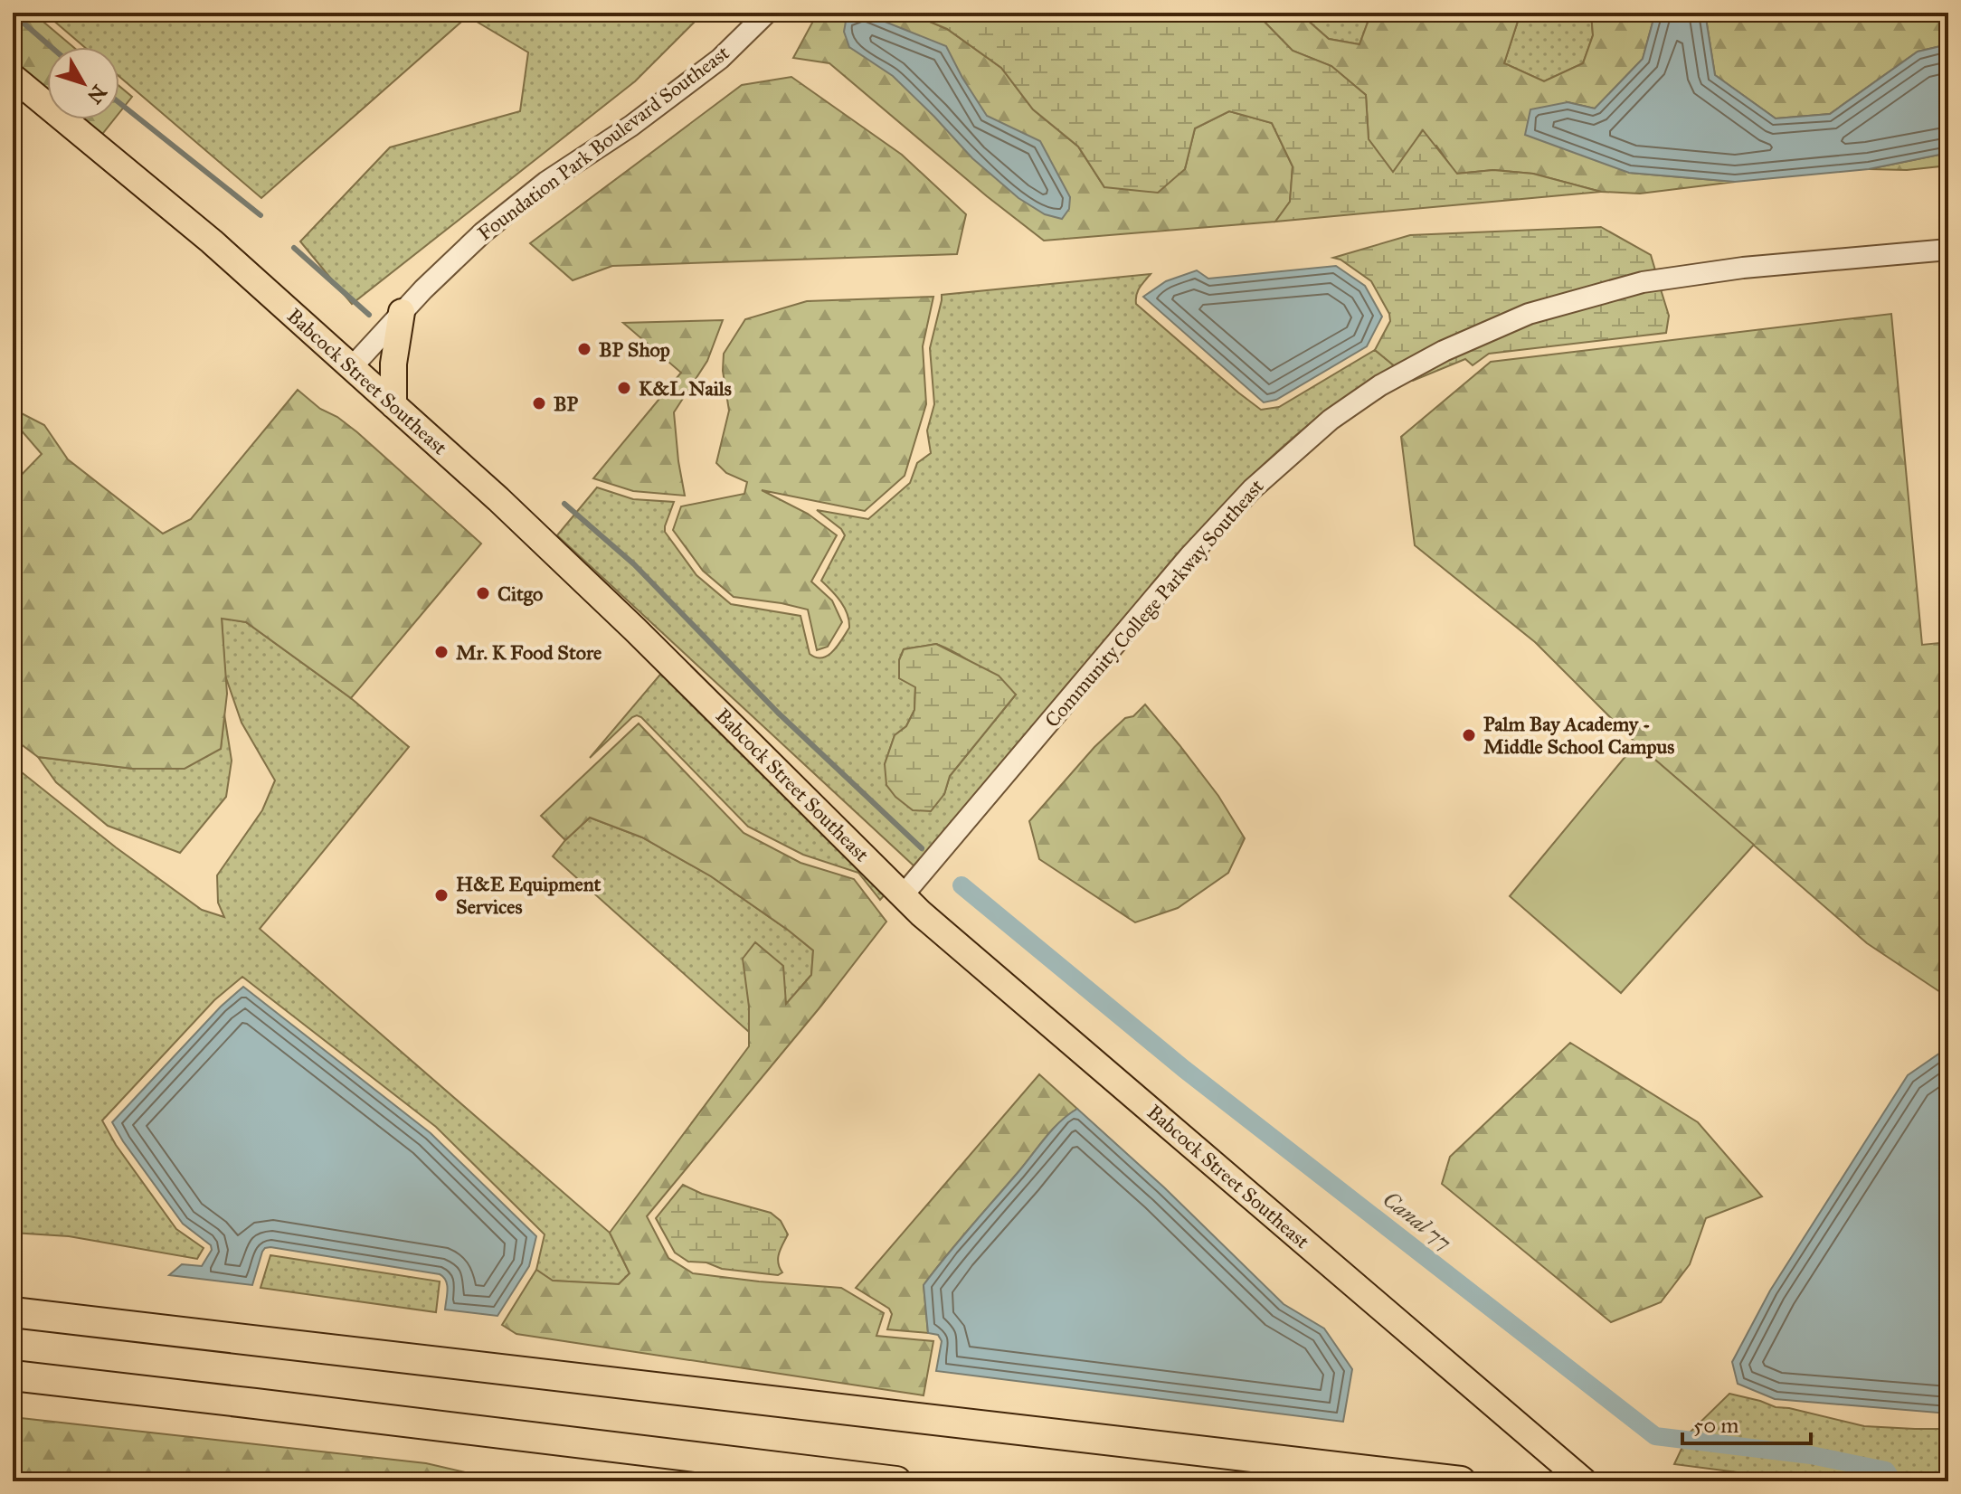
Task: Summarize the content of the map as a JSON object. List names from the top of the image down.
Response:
{
  "streets": {
    "main road": ["Babcock Street Southeast"],
    "street": ["Foundation Park Boulevard Southeast", "Community College Parkway Southeast"]
  },
  "crossings": [
    ["Foundation Park Boulevard Southeast", "Babcock Street Southeast"],
    ["Babcock Street Southeast", "Community College Parkway Southeast"]
  ],
  "water": ["Canal 77"],
  "places": [
    "BP Shop",
    "K&L Nails",
    "BP",
    "Citgo",
    "Mr. K Food Store",
    "Palm Bay Academy - Middle School Campus",
    "H&E Equipment Services"
  ],
  "scale_bar": "50 m",
  "north": "bottom right"
}
